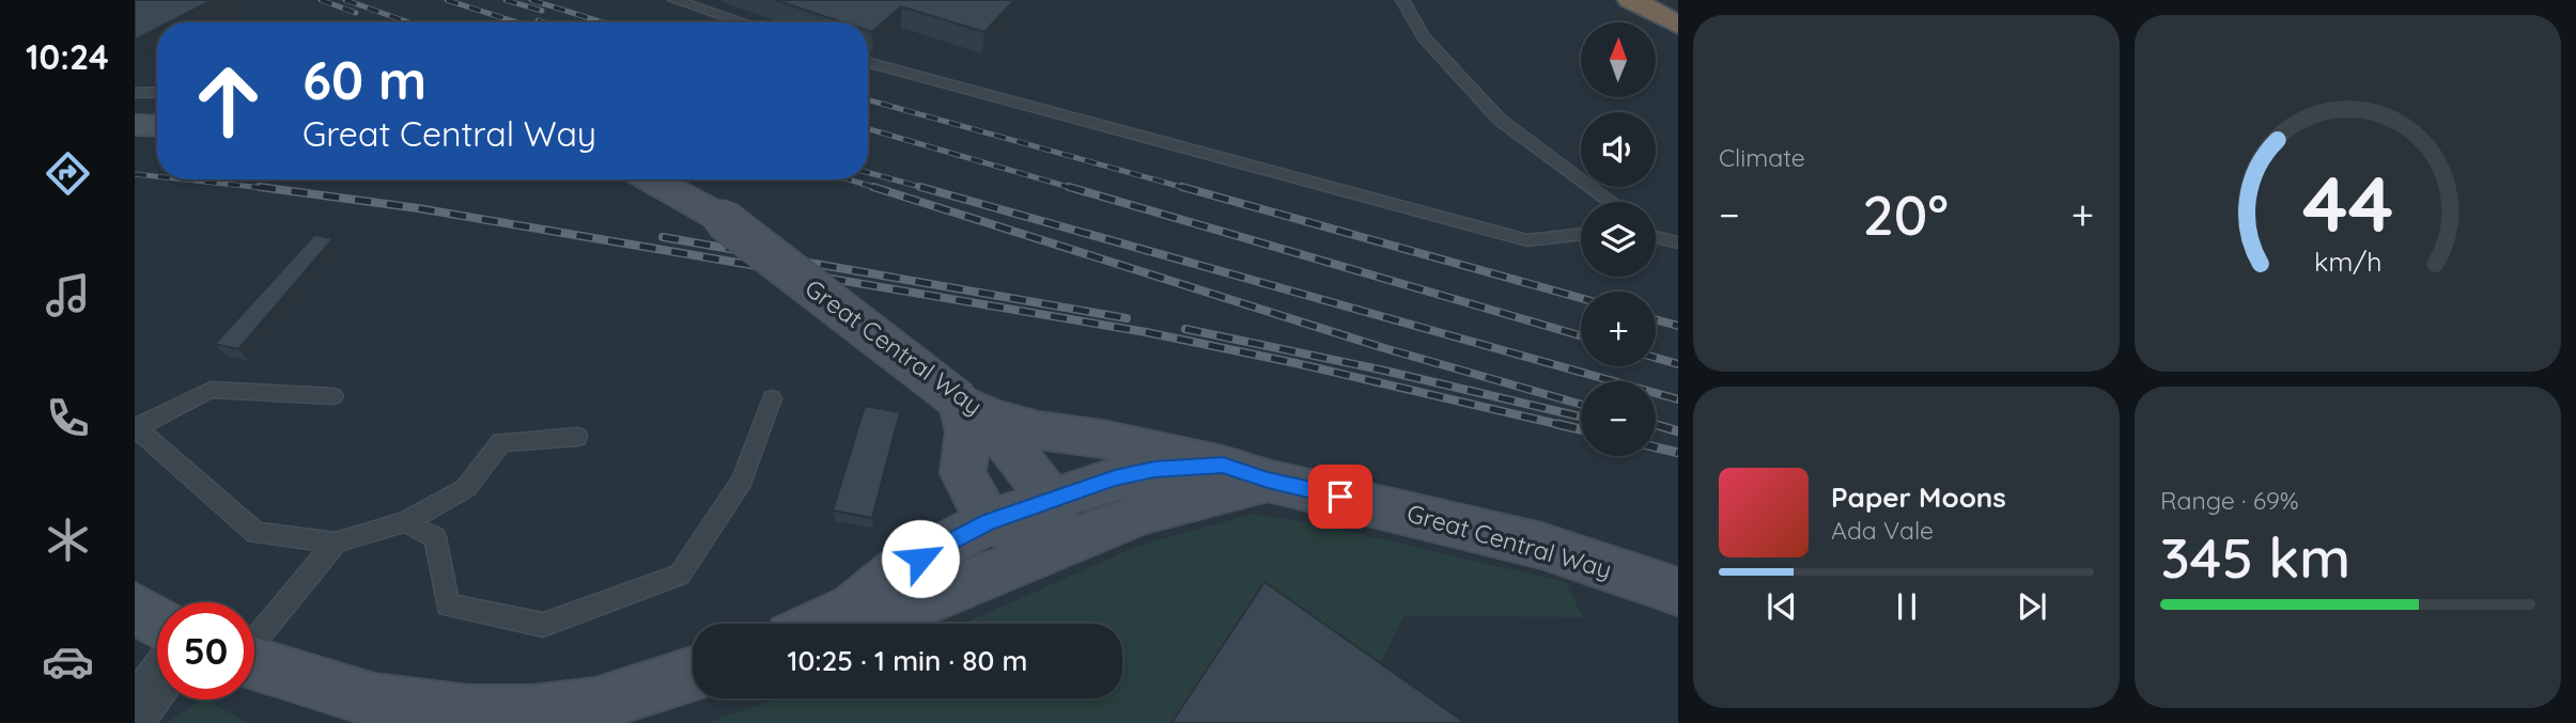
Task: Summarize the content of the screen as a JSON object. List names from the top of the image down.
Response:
{
  "streets": {
    "main road": ["Great Central Way"]
  },
  "north": "top",
  "page": {
    "tabs": "10:24",
    "tile": [
      "Climate",
      ["Range · 69%", "345 km"]
    ],
    "map_buttons": ["+", "−"],
    "turn": ["60 m", "Great Central Way"],
    "heat": ["−", "20°", "+"],
    "song": ["Paper Moons", "Ada Vale"],
    "limit": "50",
    "trip": "10:25 · 1 min · 80 m",
    "gauge": ["44", "km/h"]
  }
}
